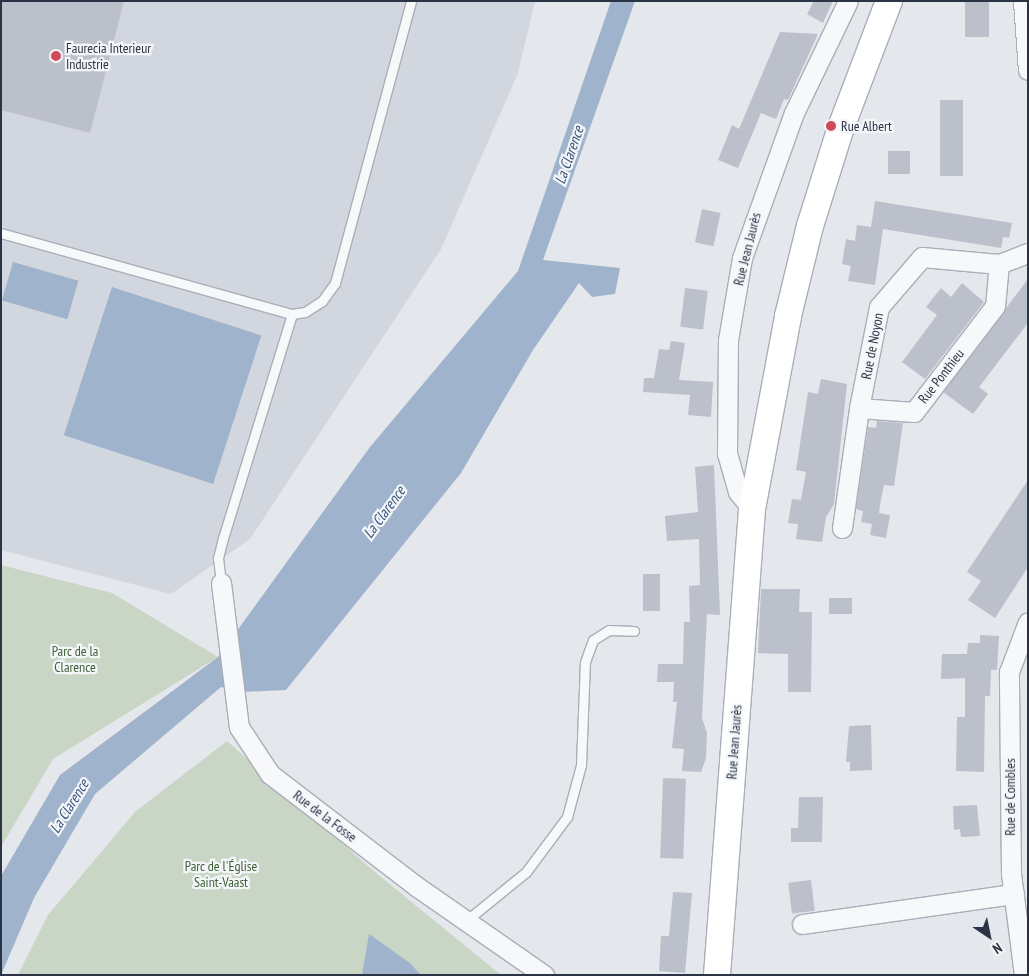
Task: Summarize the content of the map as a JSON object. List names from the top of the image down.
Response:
{
  "streets": {
    "main road": ["Rue Jean Jaurès"],
    "street": [
      "Rue de Noyon",
      "Rue Ponthieu",
      "Rue de Combles",
      "Rue de la Fosse"
    ]
  },
  "crossings": [
    ["Rue de Noyon", "Rue Ponthieu"]
  ],
  "water": ["La Clarence"],
  "parks": ["Parc de la Clarence", "Parc de l'Église Saint-Vaast"],
  "places": ["Faurecia Interieur Industrie", "Rue Albert"],
  "north": "bottom right"
}
